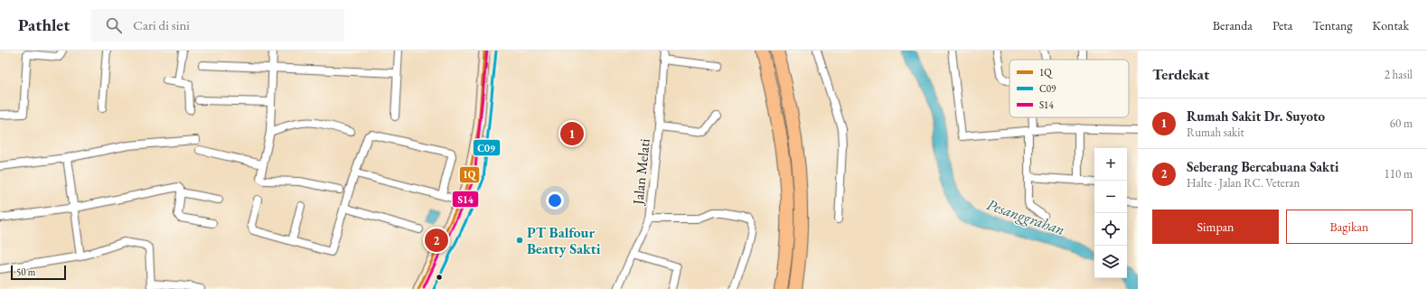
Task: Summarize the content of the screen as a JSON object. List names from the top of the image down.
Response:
{
  "streets": {
    "street": ["Jalan Melati"]
  },
  "water": ["Pesanggrahan"],
  "places": ["PT Balfour Beatty Sakti"],
  "lines": ["transit line 1Q", "transit line C09", "transit line S14"],
  "legend": ["1Q", "C09", "S14"],
  "scale_bar": "50 m",
  "page": {
    "header": "Pathlet",
    "search": "Cari di sini",
    "nav": [
      "Beranda",
      "Peta",
      "Tentang",
      "Kontak"
    ],
    "heading": ["Terdekat", "2 hasil"],
    "list": [
      {
        "mark": "1",
        "name": "Rumah Sakit Dr. Suyoto",
        "note": "Rumah sakit",
        "value": "60 m"
      },
      {
        "mark": "2",
        "name": "Seberang Bercabuana Sakti",
        "note": "Halte · Jalan RC. Veteran",
        "value": "110 m"
      }
    ],
    "pins": ["1", "2"],
    "map_buttons": ["+", "−"],
    "buttons": ["Simpan", "Bagikan"],
    "scale": "50 m"
  }
}
